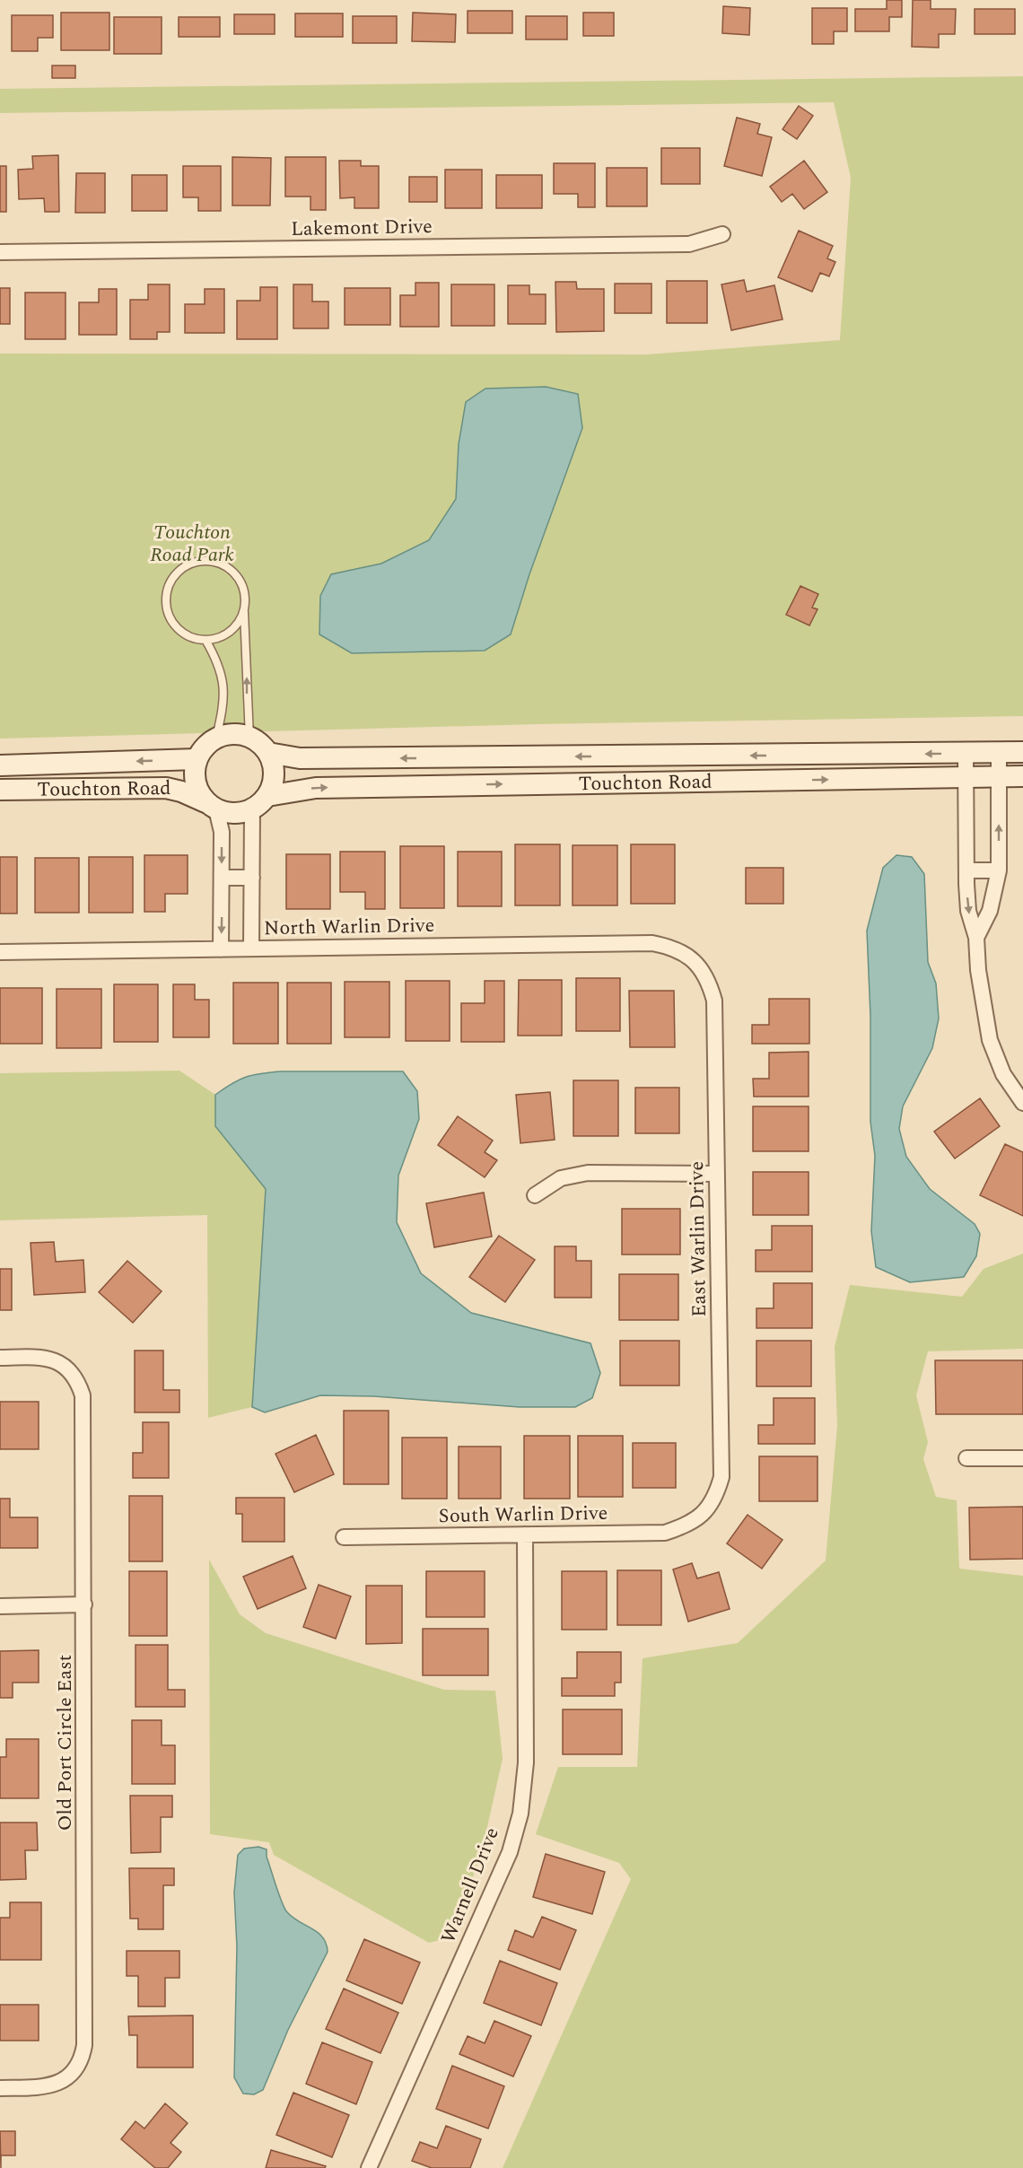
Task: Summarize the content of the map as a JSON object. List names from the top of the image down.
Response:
{
  "streets": {
    "street": [
      "Lakemont Drive",
      "Touchton Road",
      "North Warlin Drive",
      "East Warlin Drive",
      "South Warlin Drive",
      "Old Port Circle East",
      "Warnell Drive"
    ]
  },
  "crossings": [
    ["North Warlin Drive", "East Warlin Drive"],
    ["East Warlin Drive", "South Warlin Drive"],
    ["South Warlin Drive", "Warnell Drive"]
  ],
  "parks": ["Touchton Road Park"]
}
